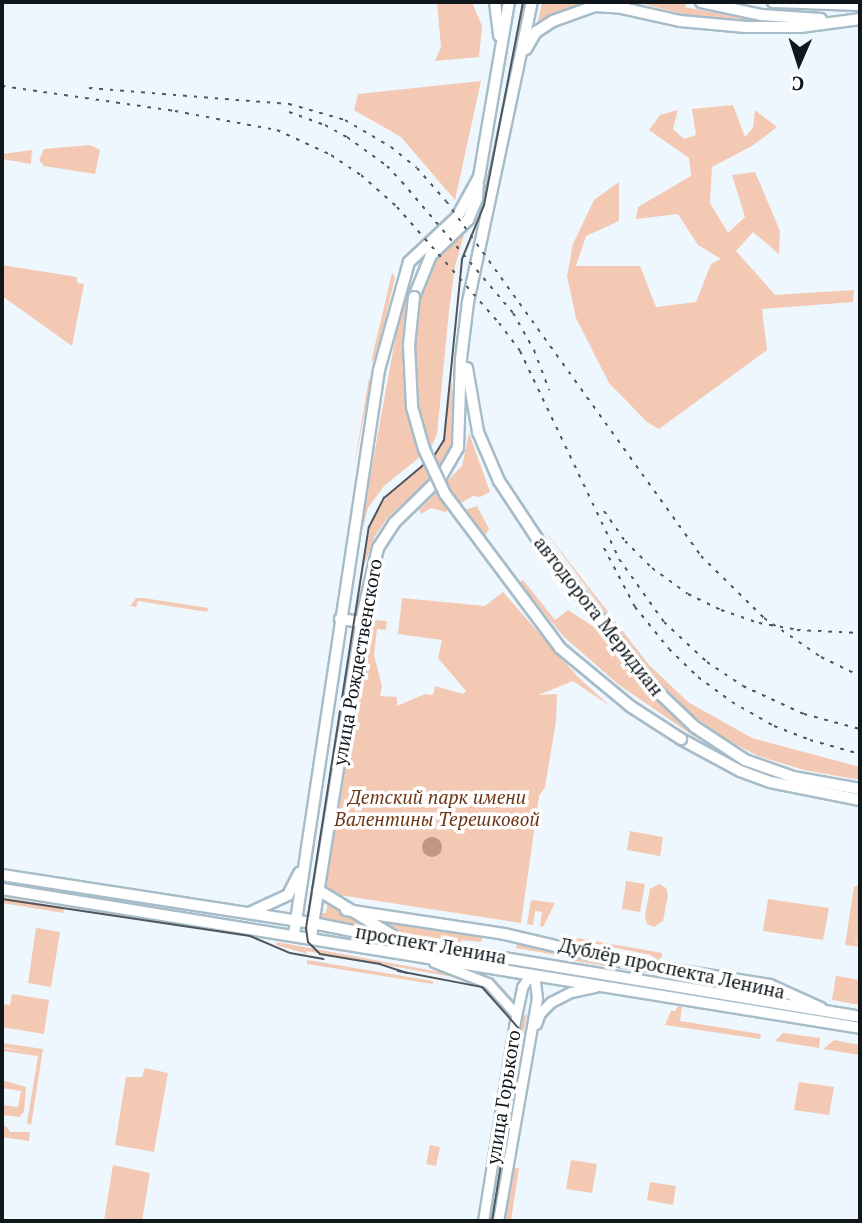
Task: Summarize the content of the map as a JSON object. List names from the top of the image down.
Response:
{
  "streets": {
    "main road": [
      "автодорога Меридиан",
      "улица Рождественского",
      "проспект Ленина",
      "Дублёр проспекта Ленина",
      "улица Горького"
    ]
  },
  "crossings": [
    ["автодорога Меридиан", "улица Рождественского"],
    ["улица Рождественского", "проспект Ленина"],
    ["проспект Ленина", "Дублёр проспекта Ленина"],
    ["проспект Ленина", "улица Горького"]
  ],
  "parks": ["Детский парк имени Валентины Терешковой"],
  "north": "bottom"
}
